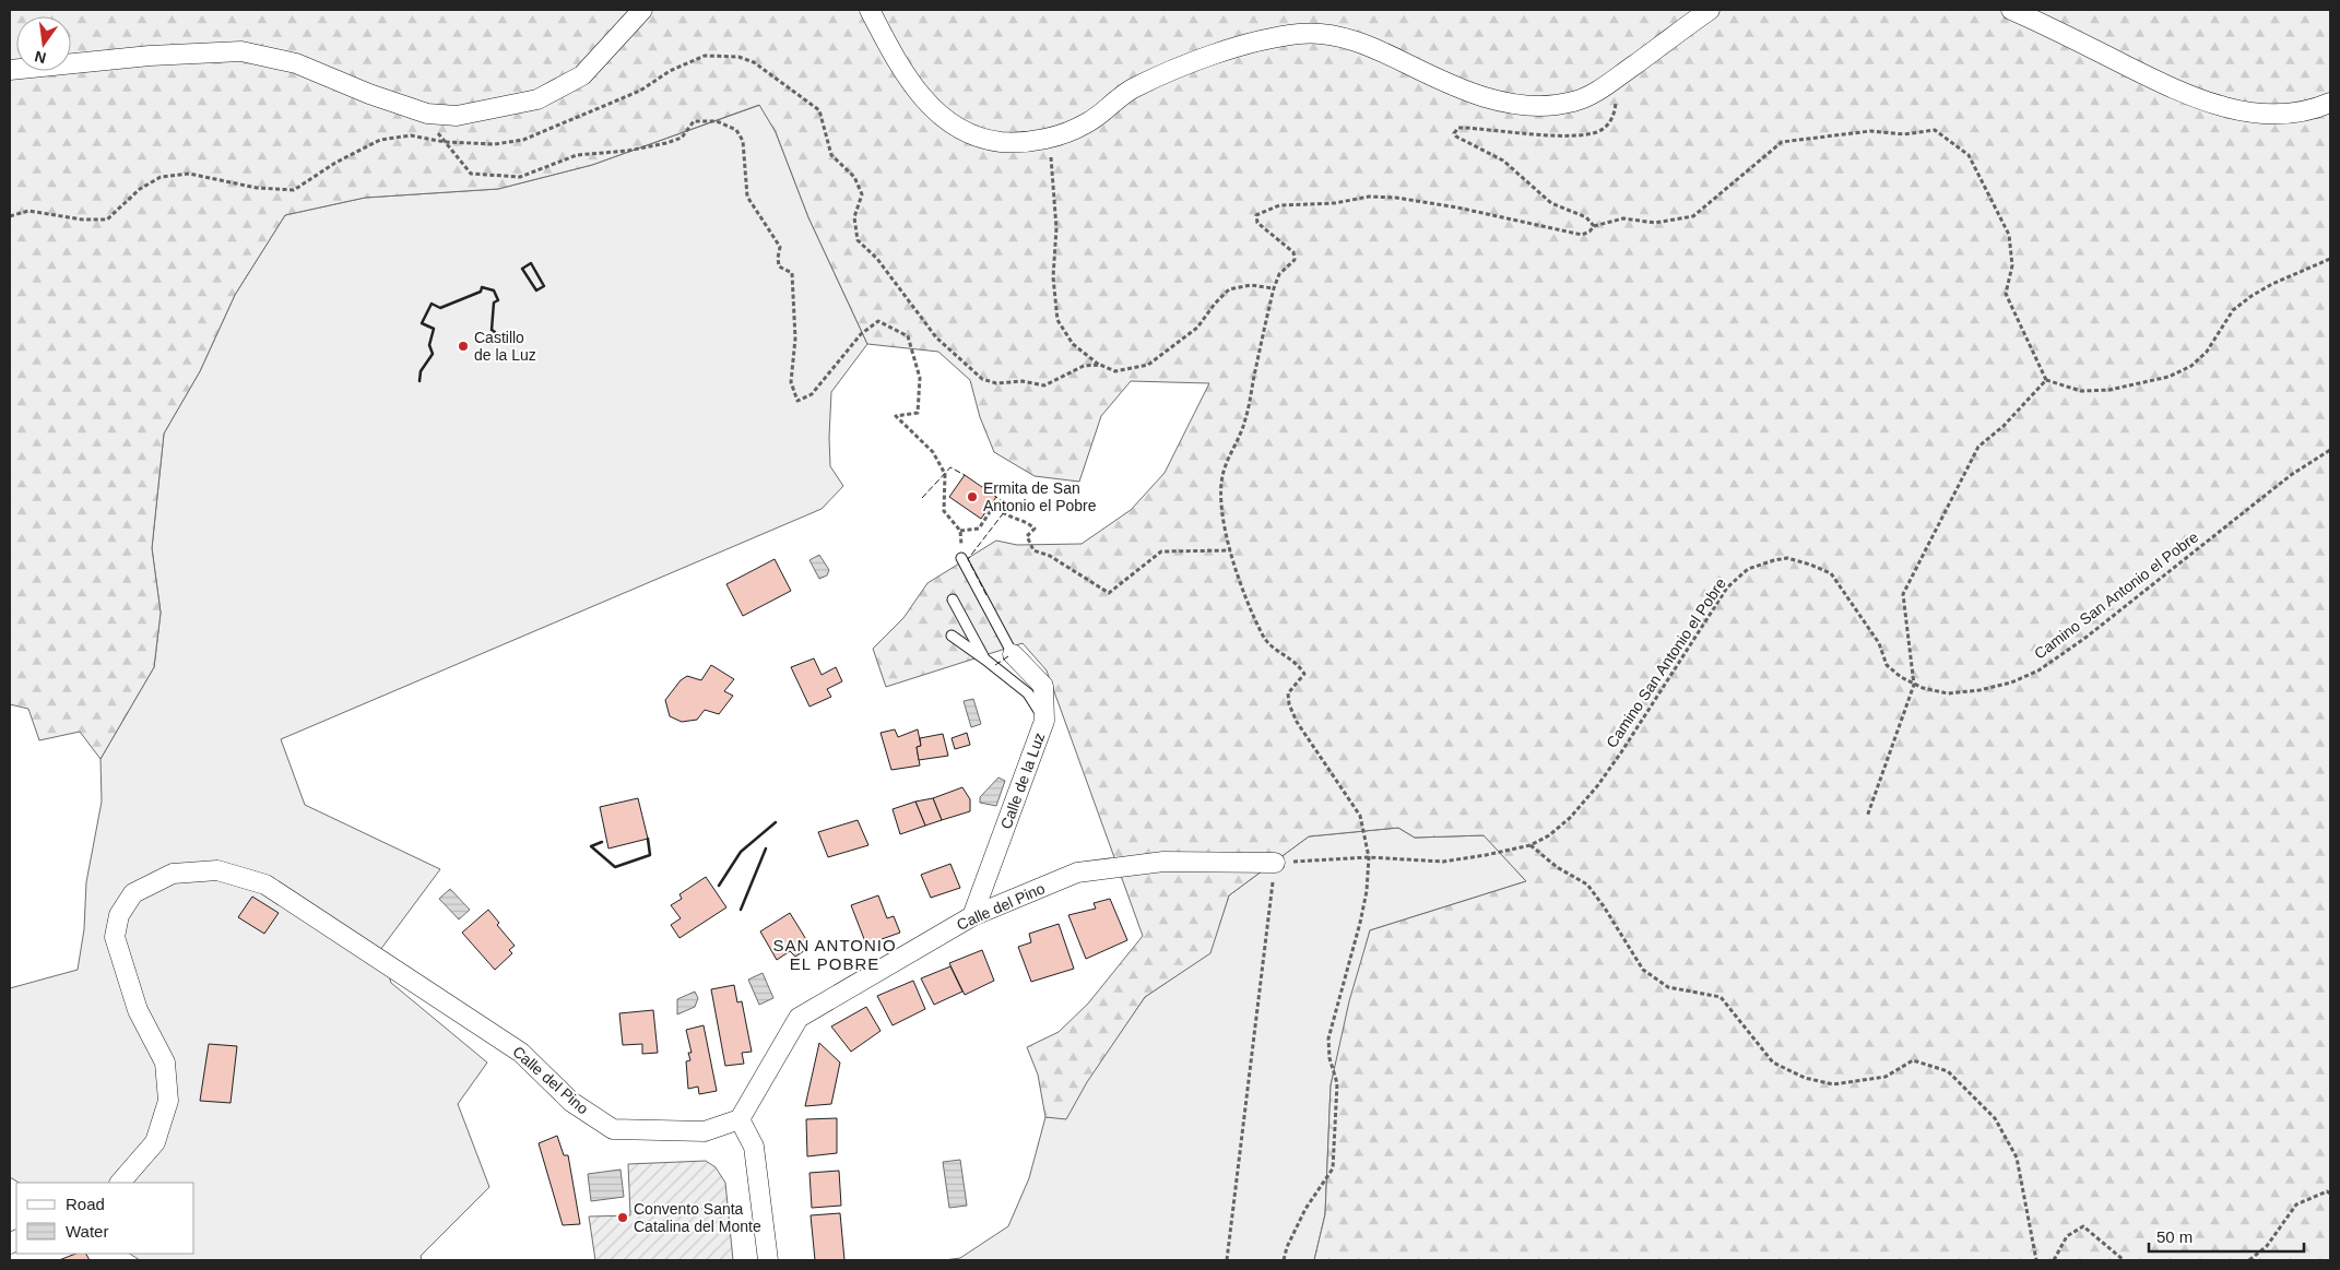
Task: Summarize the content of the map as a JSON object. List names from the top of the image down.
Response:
{
  "streets": {
    "street": ["Calle de la Luz", "Calle del Pino"],
    "path": ["Camino San Antonio el Pobre"]
  },
  "crossings": [
    ["Camino San Antonio el Pobre", "Calle del Pino"],
    ["Calle de la Luz", "Calle del Pino"]
  ],
  "districts": ["SAN ANTONIO EL POBRE"],
  "places": ["Castillo de la Luz", "Ermita de San Antonio el Pobre", "Convento Santa Catalina del Monte"],
  "legend": ["Road", "Water"],
  "scale_bar": "50 m",
  "north": "bottom"
}
